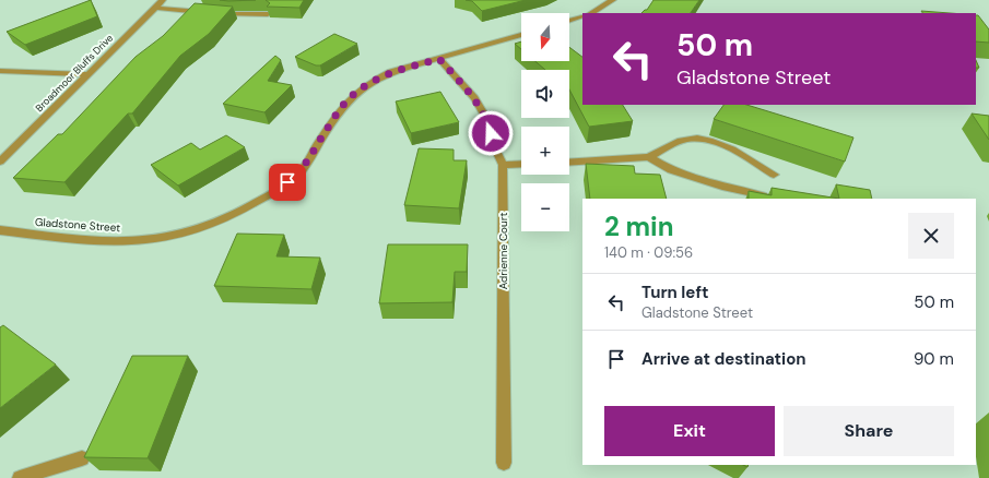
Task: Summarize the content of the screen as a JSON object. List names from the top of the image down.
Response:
{
  "streets": {
    "street": ["Broadmoor Bluffs Drive", "Gladstone Street", "Adrienne Court"]
  },
  "crossings": [
    ["Gladstone Street", "Adrienne Court"]
  ],
  "north": "bottom",
  "page": {
    "map_buttons": ["+", "−"],
    "turn": ["50 m", "Gladstone Street"],
    "heading": ["2 min", "140 m · 09:56"],
    "list": [
      {
        "name": "Turn left",
        "note": "Gladstone Street",
        "value": "50 m"
      },
      {
        "name": "Arrive at destination",
        "value": "90 m"
      }
    ],
    "buttons": ["Exit", "Share"]
  }
}
